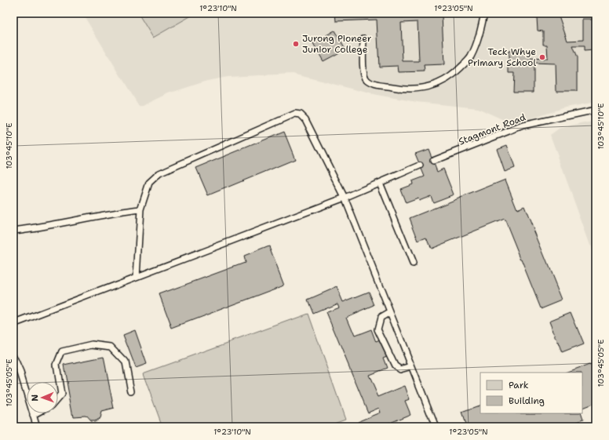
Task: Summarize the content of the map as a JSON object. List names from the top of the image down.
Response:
{
  "streets": {
    "lane": ["Stagmont Road"]
  },
  "places": ["Jurong Pioneer Junior College", "Teck Whye Primary School"],
  "legend": ["Park", "Building"],
  "north": "left",
  "coordinates": [
    "1°23'10\"N",
    "1°23'05\"N",
    "103°45'10\"E",
    "103°45'05\"E"
  ]
}
